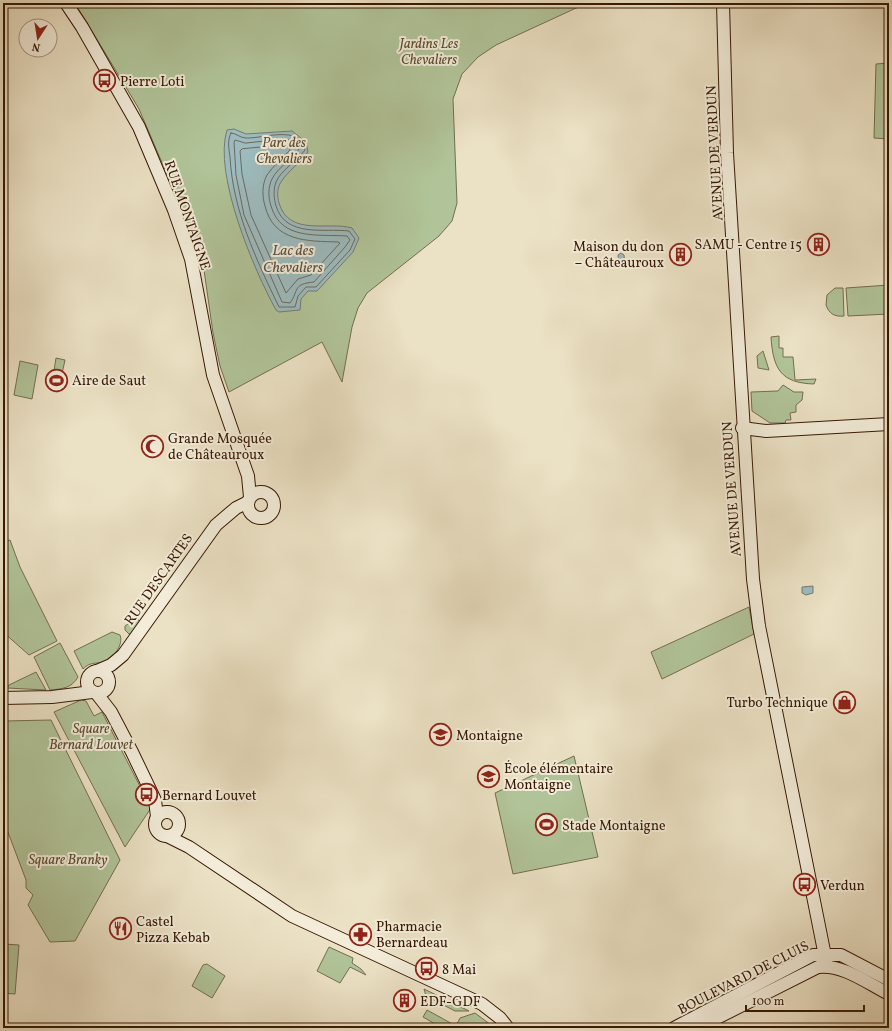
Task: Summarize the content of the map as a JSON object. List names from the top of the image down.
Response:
{
  "streets": {
    "street": [
      "AVENUE DE VERDUN",
      "RUE MONTAIGNE",
      "RUE DESCARTES",
      "BOULEVARD DE CLUIS"
    ]
  },
  "crossings": [
    ["AVENUE DE VERDUN", "BOULEVARD DE CLUIS"],
    ["RUE MONTAIGNE", "RUE DESCARTES"]
  ],
  "water": ["Lac des Chevaliers"],
  "parks": [
    "Jardins Les Chevaliers",
    "Parc des Chevaliers",
    "Square Bernard Louvet",
    "Square Branky"
  ],
  "places": {
    "bus stop": [
      "Pierre Loti",
      "Bernard Louvet",
      "Verdun",
      "8 Mai"
    ],
    "building": ["SAMU - Centre 15", "Maison du don – Châteauroux", "EDF-GDF"],
    "sports": ["Aire de Saut", "Stade Montaigne"],
    "mosque": ["Grande Mosquée de Châteauroux"],
    "shop": ["Turbo Technique"],
    "school or university": ["Montaigne", "École élémentaire Montaigne"],
    "restaurant": ["Castel Pizza Kebab"],
    "pharmacy": ["Pharmacie Bernardeau"]
  },
  "scale_bar": "100 m",
  "north": "bottom"
}
